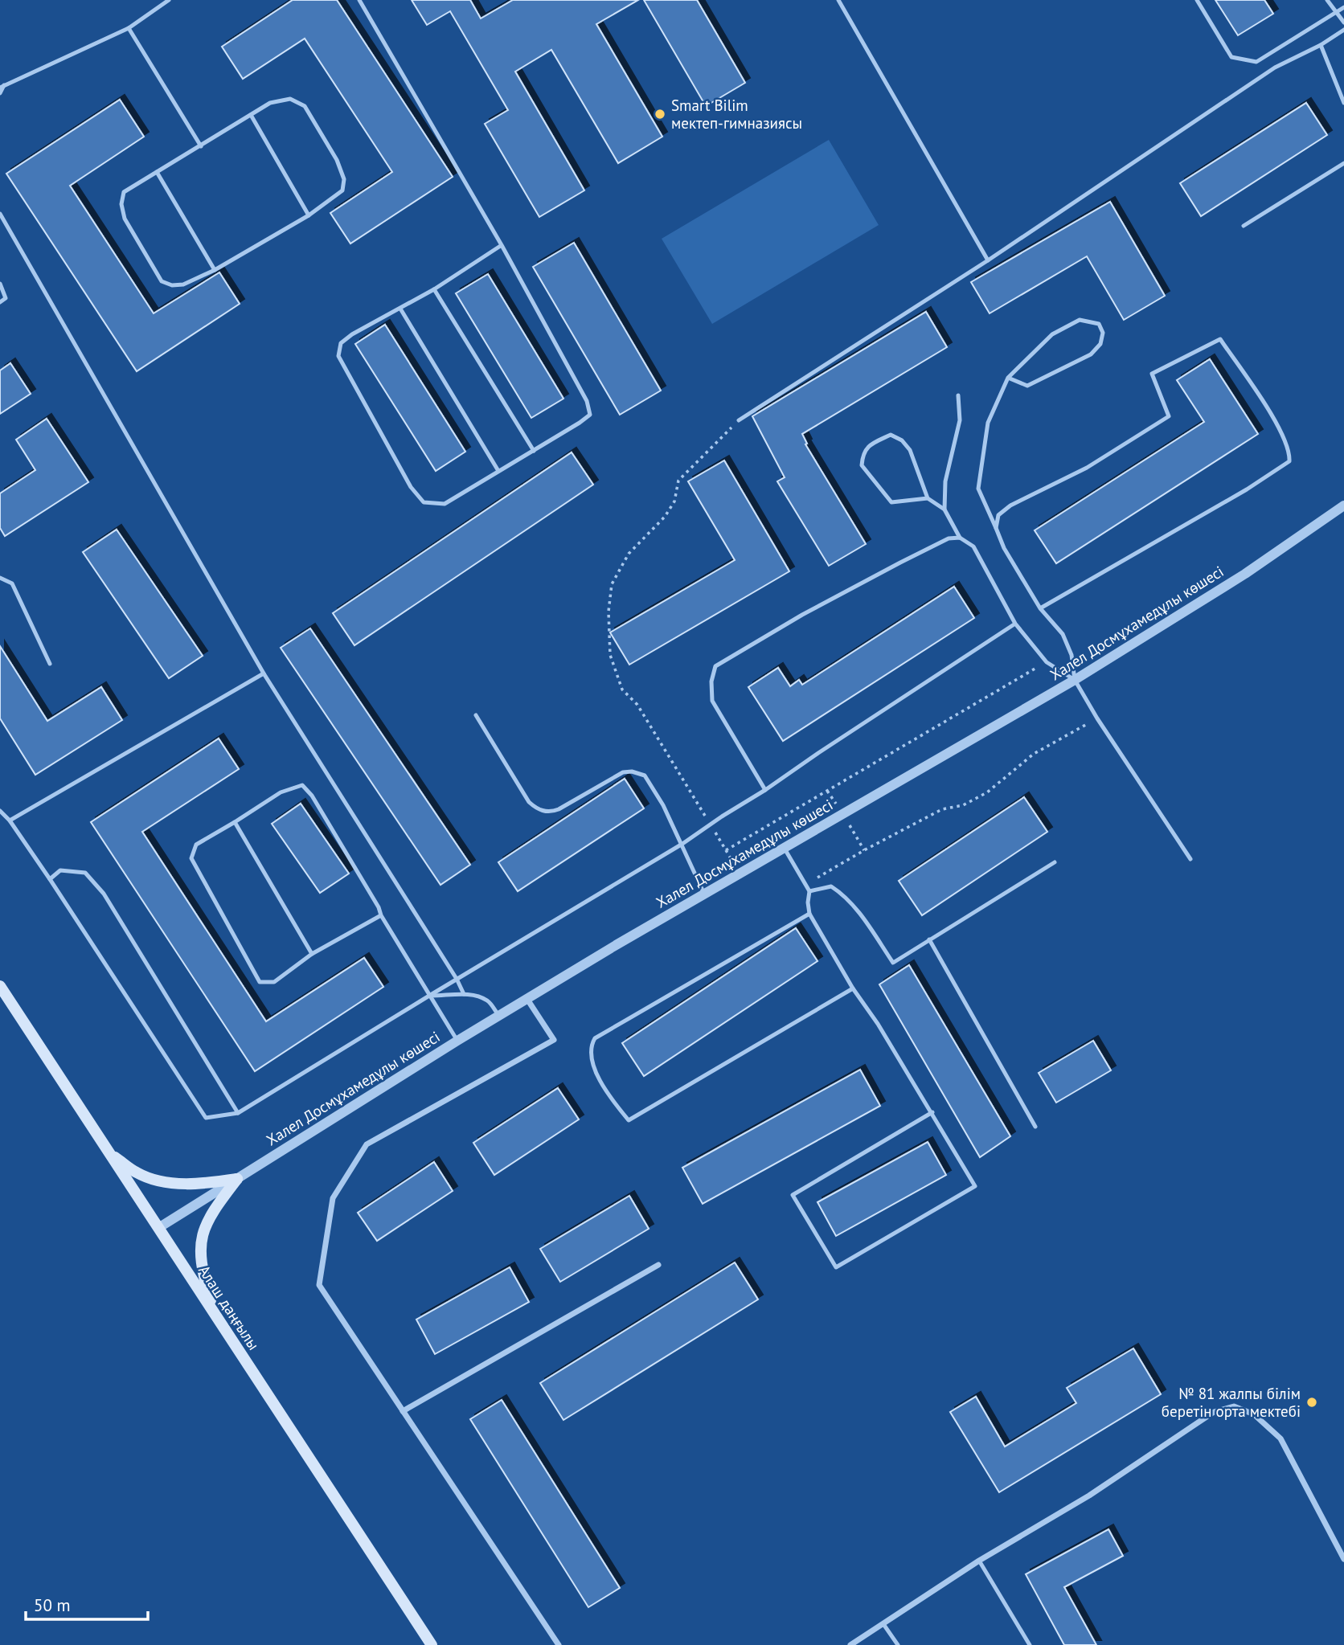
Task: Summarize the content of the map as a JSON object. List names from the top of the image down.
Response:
{
  "streets": {
    "main road": ["Алаш даңғылы"],
    "street": ["Халел Досмұхамедұлы көшесі"]
  },
  "crossings": [
    ["Халел Досмұхамедұлы көшесі", "Алаш даңғылы"]
  ],
  "places": ["Smart Bilim мектеп-гимназиясы", "№ 81 жалпы білім беретін орта мектебі"],
  "scale_bar": "50 m"
}
